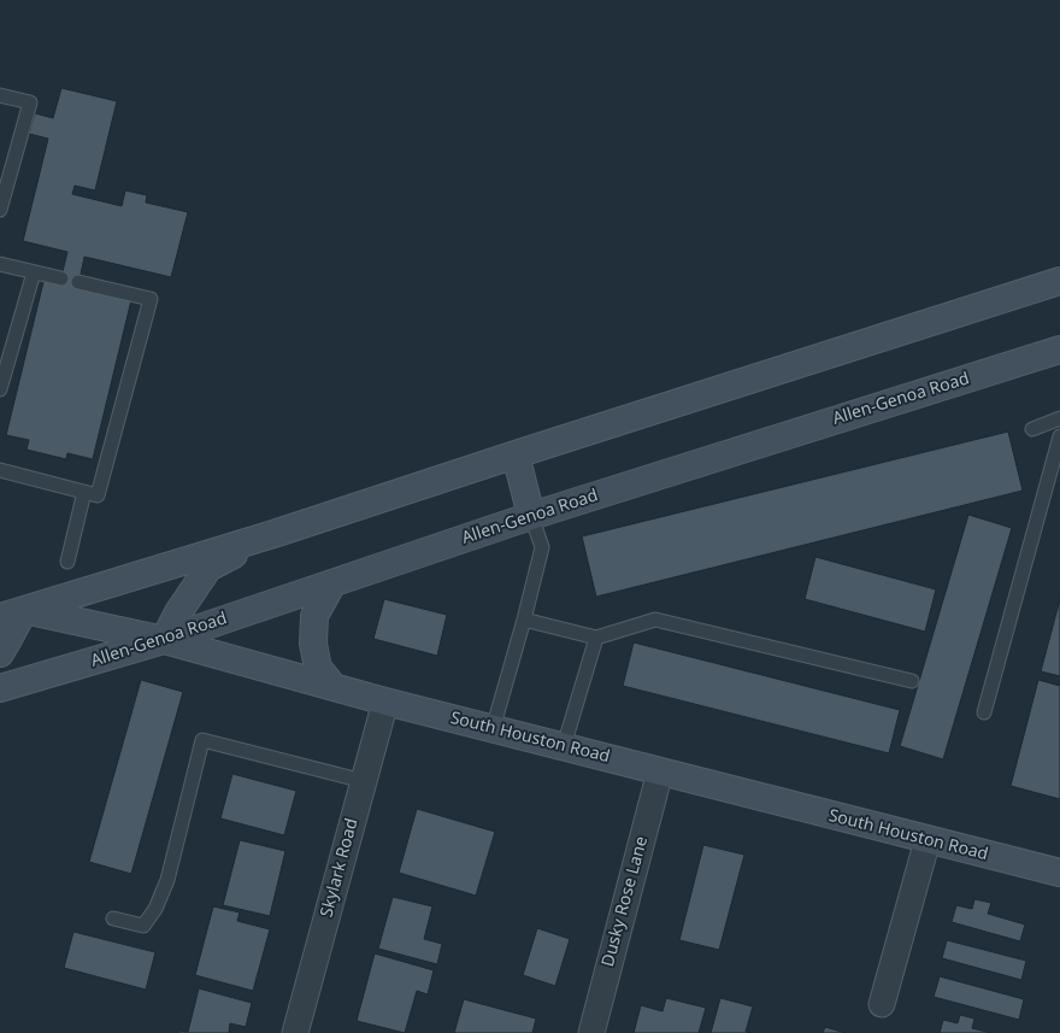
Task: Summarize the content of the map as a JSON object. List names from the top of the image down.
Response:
{
  "streets": {
    "main road": ["Allen-Genoa Road", "South Houston Road"],
    "street": ["Skylark Road", "Dusky Rose Lane"]
  },
  "crossings": [
    ["Allen-Genoa Road", "South Houston Road"],
    ["South Houston Road", "Skylark Road"],
    ["South Houston Road", "Dusky Rose Lane"]
  ]
}
